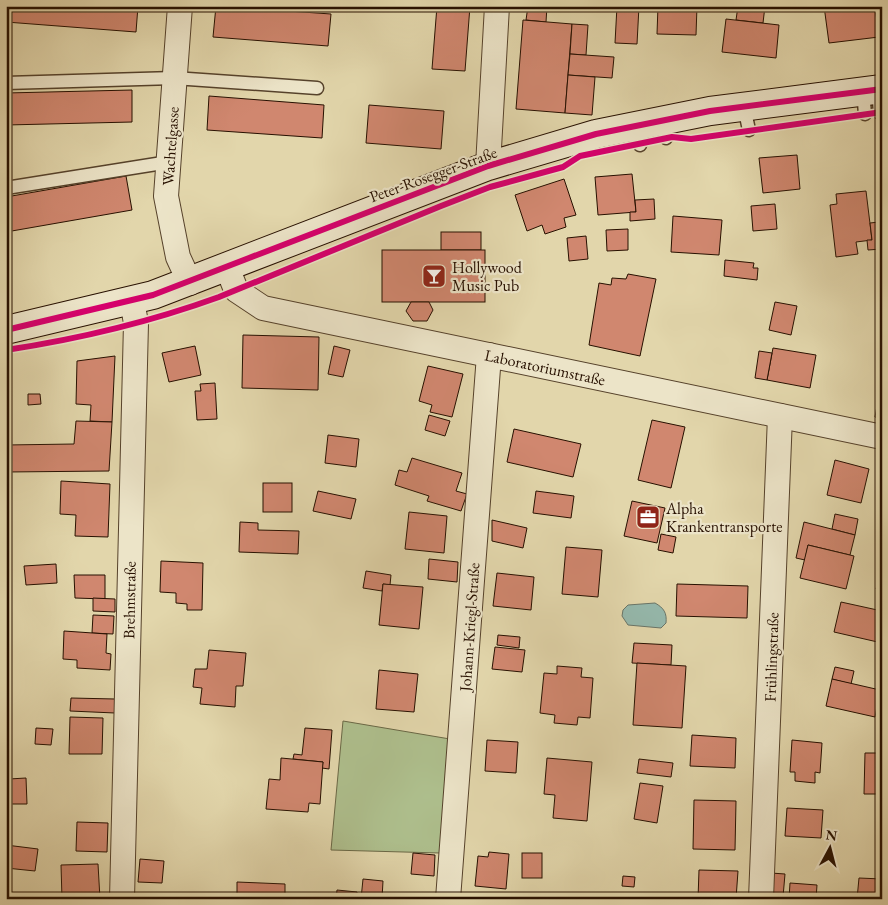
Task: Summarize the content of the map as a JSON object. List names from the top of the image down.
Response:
{
  "streets": {
    "main road": ["Peter-Rosegger-Straße"],
    "street": [
      "Wachtelgasse",
      "Laboratoriumstraße",
      "Brehmstraße",
      "Johann-Kriegl-Straße",
      "Frühlingstraße"
    ]
  },
  "crossings": [
    ["Wachtelgasse", "Peter-Rosegger-Straße"],
    ["Peter-Rosegger-Straße", "Laboratoriumstraße"],
    ["Peter-Rosegger-Straße", "Brehmstraße"],
    ["Laboratoriumstraße", "Johann-Kriegl-Straße"],
    ["Laboratoriumstraße", "Frühlingstraße"]
  ],
  "places": {
    "bar": ["Hollywood Music Pub"],
    "office": ["Alpha Krankentransporte"]
  },
  "north": "top"
}
